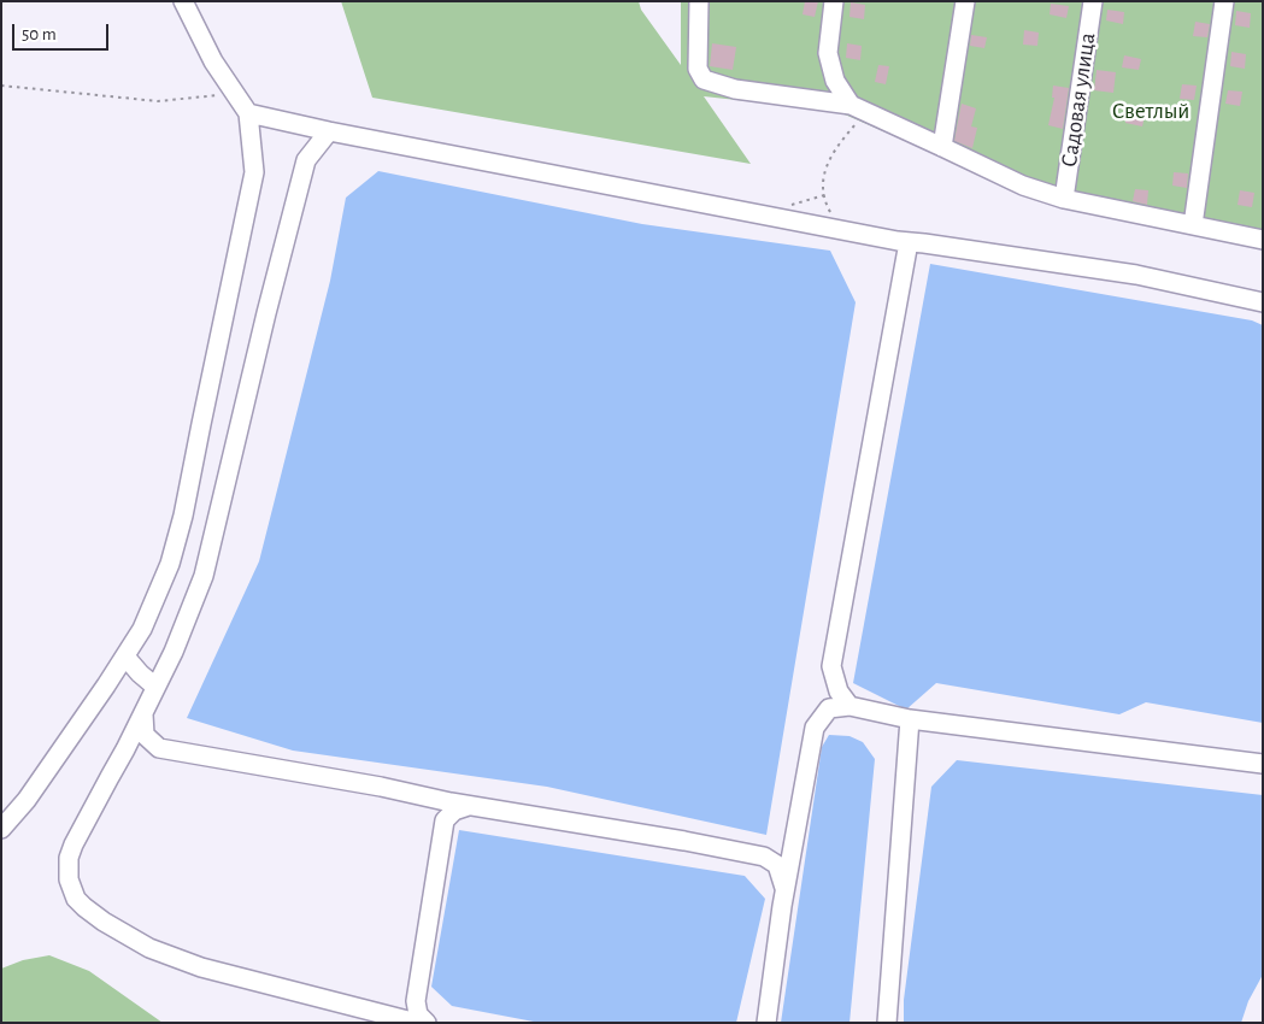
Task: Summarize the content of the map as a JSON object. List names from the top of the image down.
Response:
{
  "streets": {
    "street": ["Садовая улица"]
  },
  "parks": ["Светлый"],
  "scale_bar": "50 m"
}
